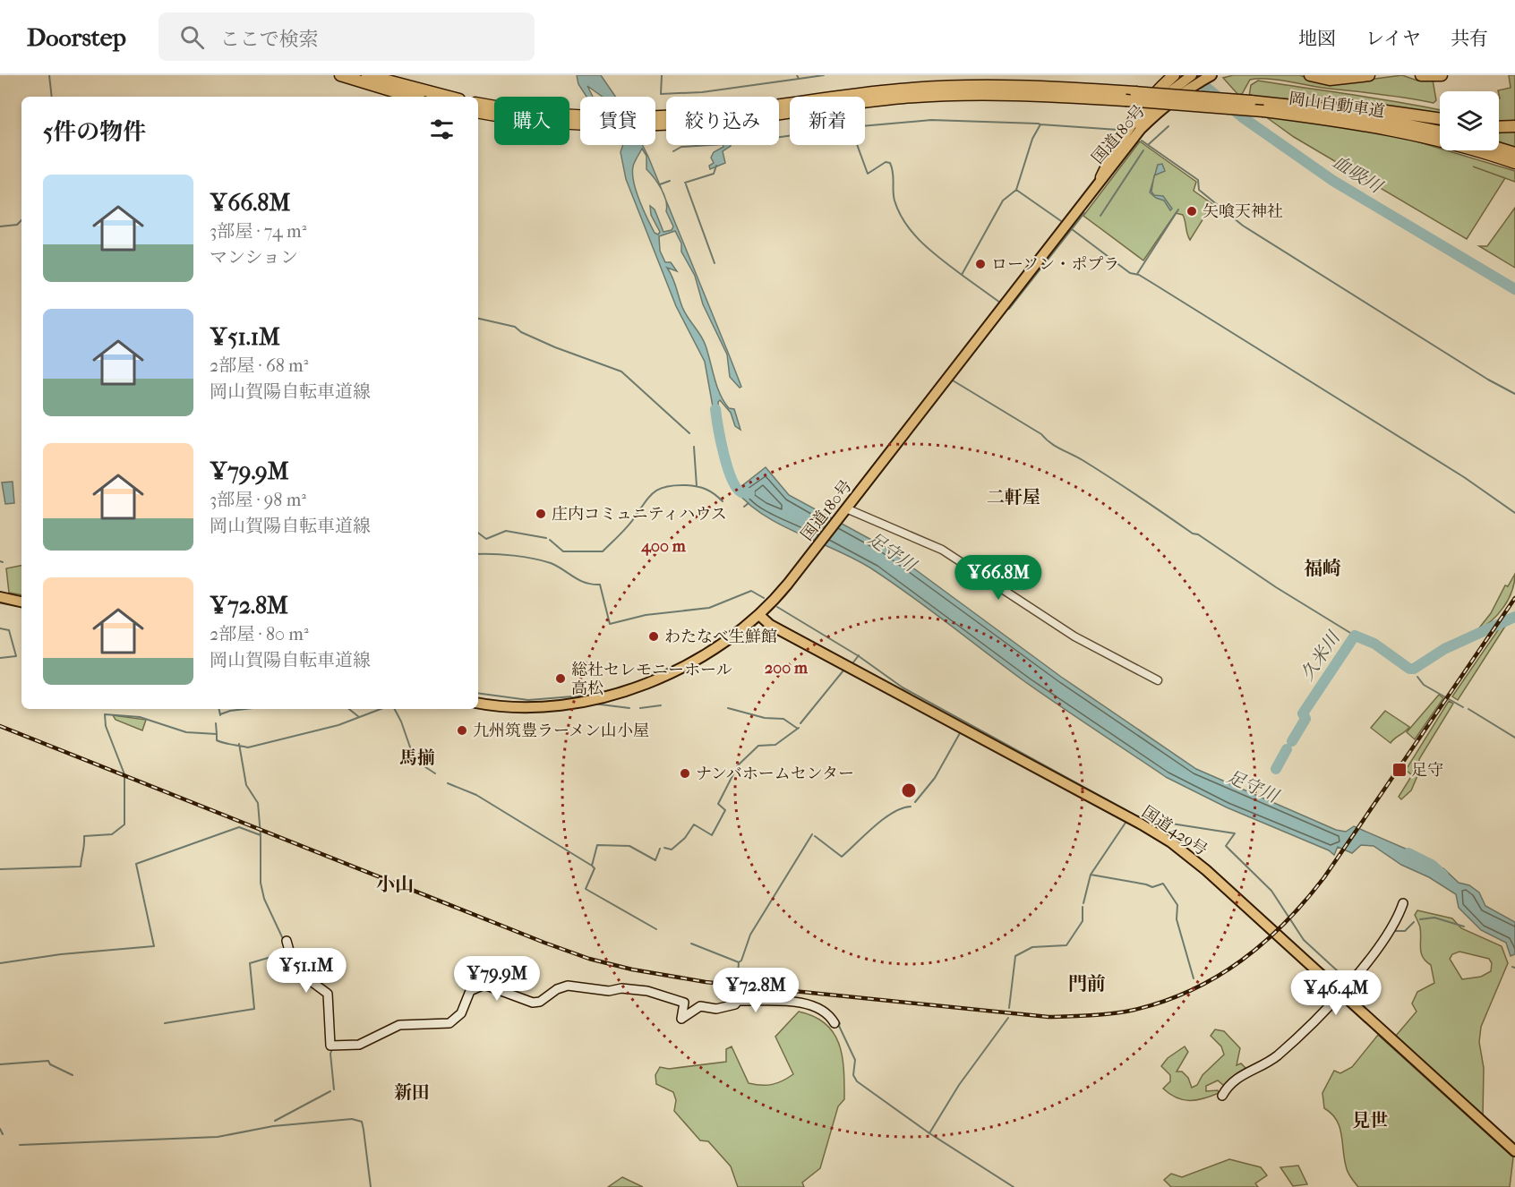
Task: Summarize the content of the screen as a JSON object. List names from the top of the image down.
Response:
{
  "streets": {
    "highway": ["岡山自動車道", "国道180号", "国道429号"]
  },
  "crossings": [
    ["国道180号", "国道429号"]
  ],
  "districts": [
    "二軒屋",
    "福崎",
    "馬揃",
    "小山",
    "門前",
    "新田",
    "見世"
  ],
  "water": ["血吸川", "足守川", "久米川"],
  "places": {
    "other": [
      "矢喰天神社",
      "ローソン・ポプラ",
      "庄内コミュニティハウス",
      "わたなべ生鮮館",
      "総社セレモニーホール 高松",
      "九州筑豊ラーメン山小屋",
      "ナンバホームセンター"
    ],
    "transit": ["足守"]
  },
  "page": {
    "header": "Doorstep",
    "search": "ここで検索",
    "nav": ["地図", "レイヤ", "共有"],
    "chip": [
      "購入",
      "賃貸",
      "絞り込み",
      "新着"
    ],
    "heading": "5件の物件",
    "list": [
      {
        "name": "¥66.8M",
        "note": "3部屋 · 74 m² · マンション"
      },
      {
        "name": "¥51.1M",
        "note": "2部屋 · 68 m² · 岡山賀陽自転車道線"
      },
      {
        "name": "¥79.9M",
        "note": "3部屋 · 98 m² · 岡山賀陽自転車道線"
      },
      {
        "name": "¥72.8M",
        "note": "2部屋 · 80 m² · 岡山賀陽自転車道線"
      }
    ],
    "price": [
      "¥66.8M",
      "¥51.1M",
      "¥79.9M",
      "¥72.8M",
      "¥46.4M"
    ]
  },
  "rings": ["400 m", "200 m"]
}
